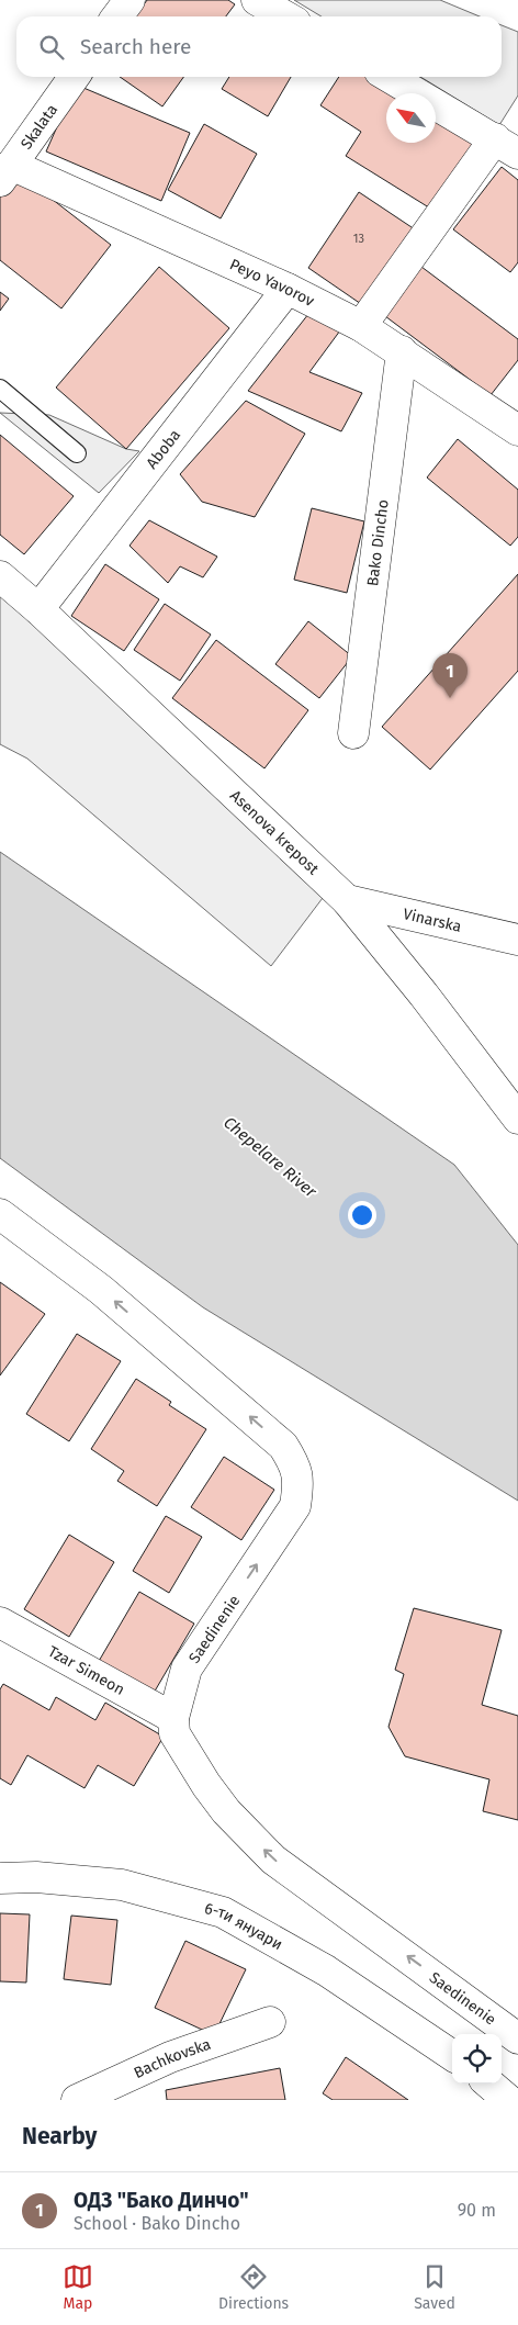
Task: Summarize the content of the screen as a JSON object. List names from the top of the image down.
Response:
{
  "streets": {
    "street": [
      "Skalata",
      "Peyo Yavorov",
      "Aboba",
      "Bako Dincho",
      "Asenova krepost",
      "Vinarska",
      "Saedinenie",
      "Tzar Simeon",
      "6-ти януари",
      "Bachkovska"
    ]
  },
  "crossings": [
    ["Skalata", "Peyo Yavorov"],
    ["Peyo Yavorov", "Aboba"],
    ["Peyo Yavorov", "Bako Dincho"],
    ["Aboba", "Asenova krepost"],
    ["Asenova krepost", "Vinarska"],
    ["Saedinenie", "Tzar Simeon"]
  ],
  "one_way": ["Saedinenie"],
  "water": ["Chepelare River"],
  "house_numbers": ["13"],
  "north": "top left",
  "page": {
    "search": "Search here",
    "pins": "1",
    "heading": "Nearby",
    "list": [
      {
        "mark": "1",
        "name": "ОДЗ \"Бако Динчо\"",
        "note": "School · Bako Dincho",
        "value": "90 m"
      }
    ],
    "nav": ["Map", "Directions", "Saved"]
  }
}
